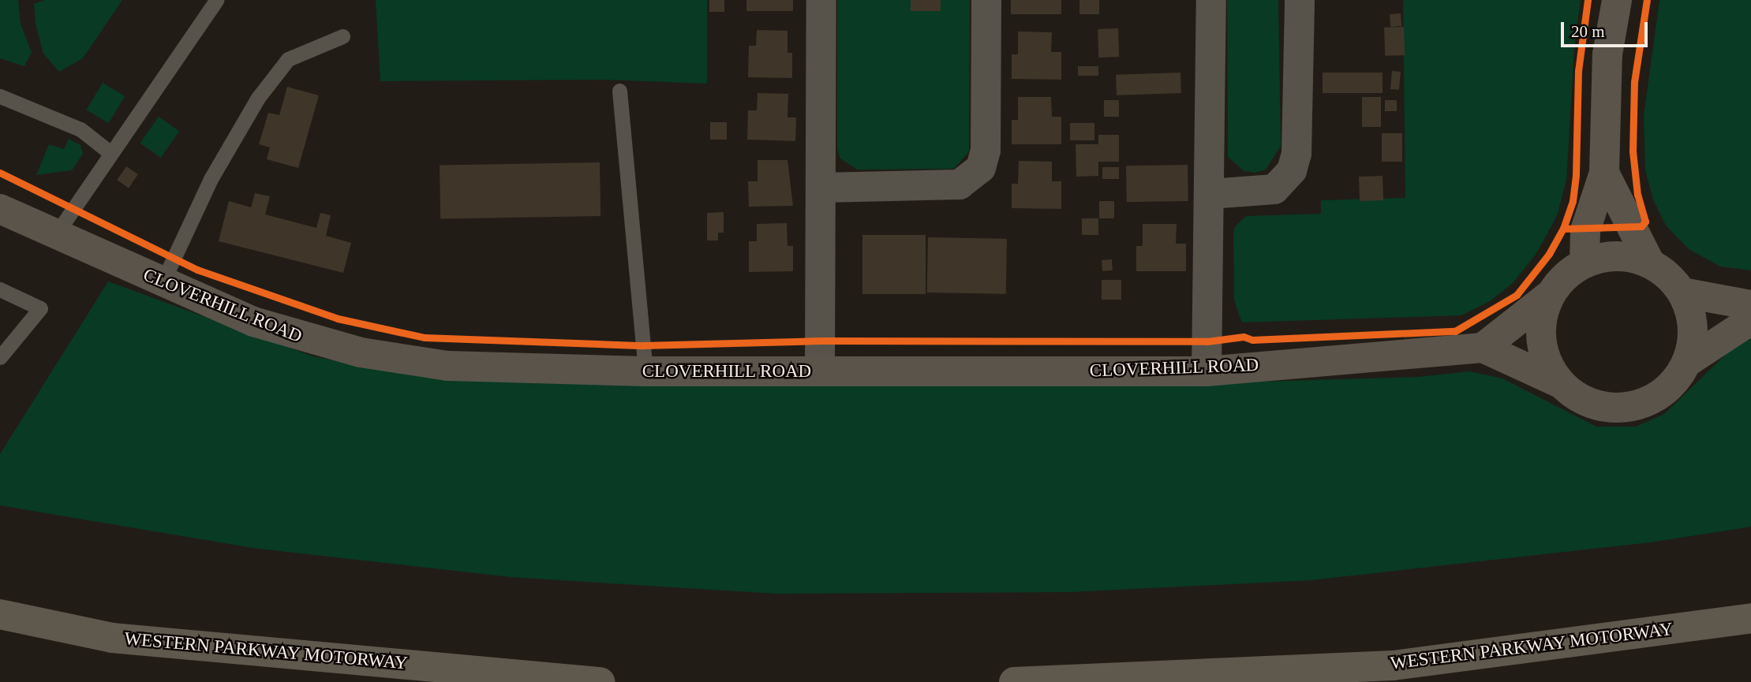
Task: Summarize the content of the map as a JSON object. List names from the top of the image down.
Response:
{
  "streets": {
    "highway": ["WESTERN PARKWAY MOTORWAY"],
    "street": ["CLOVERHILL ROAD"]
  },
  "scale_bar": "20 m"
}
